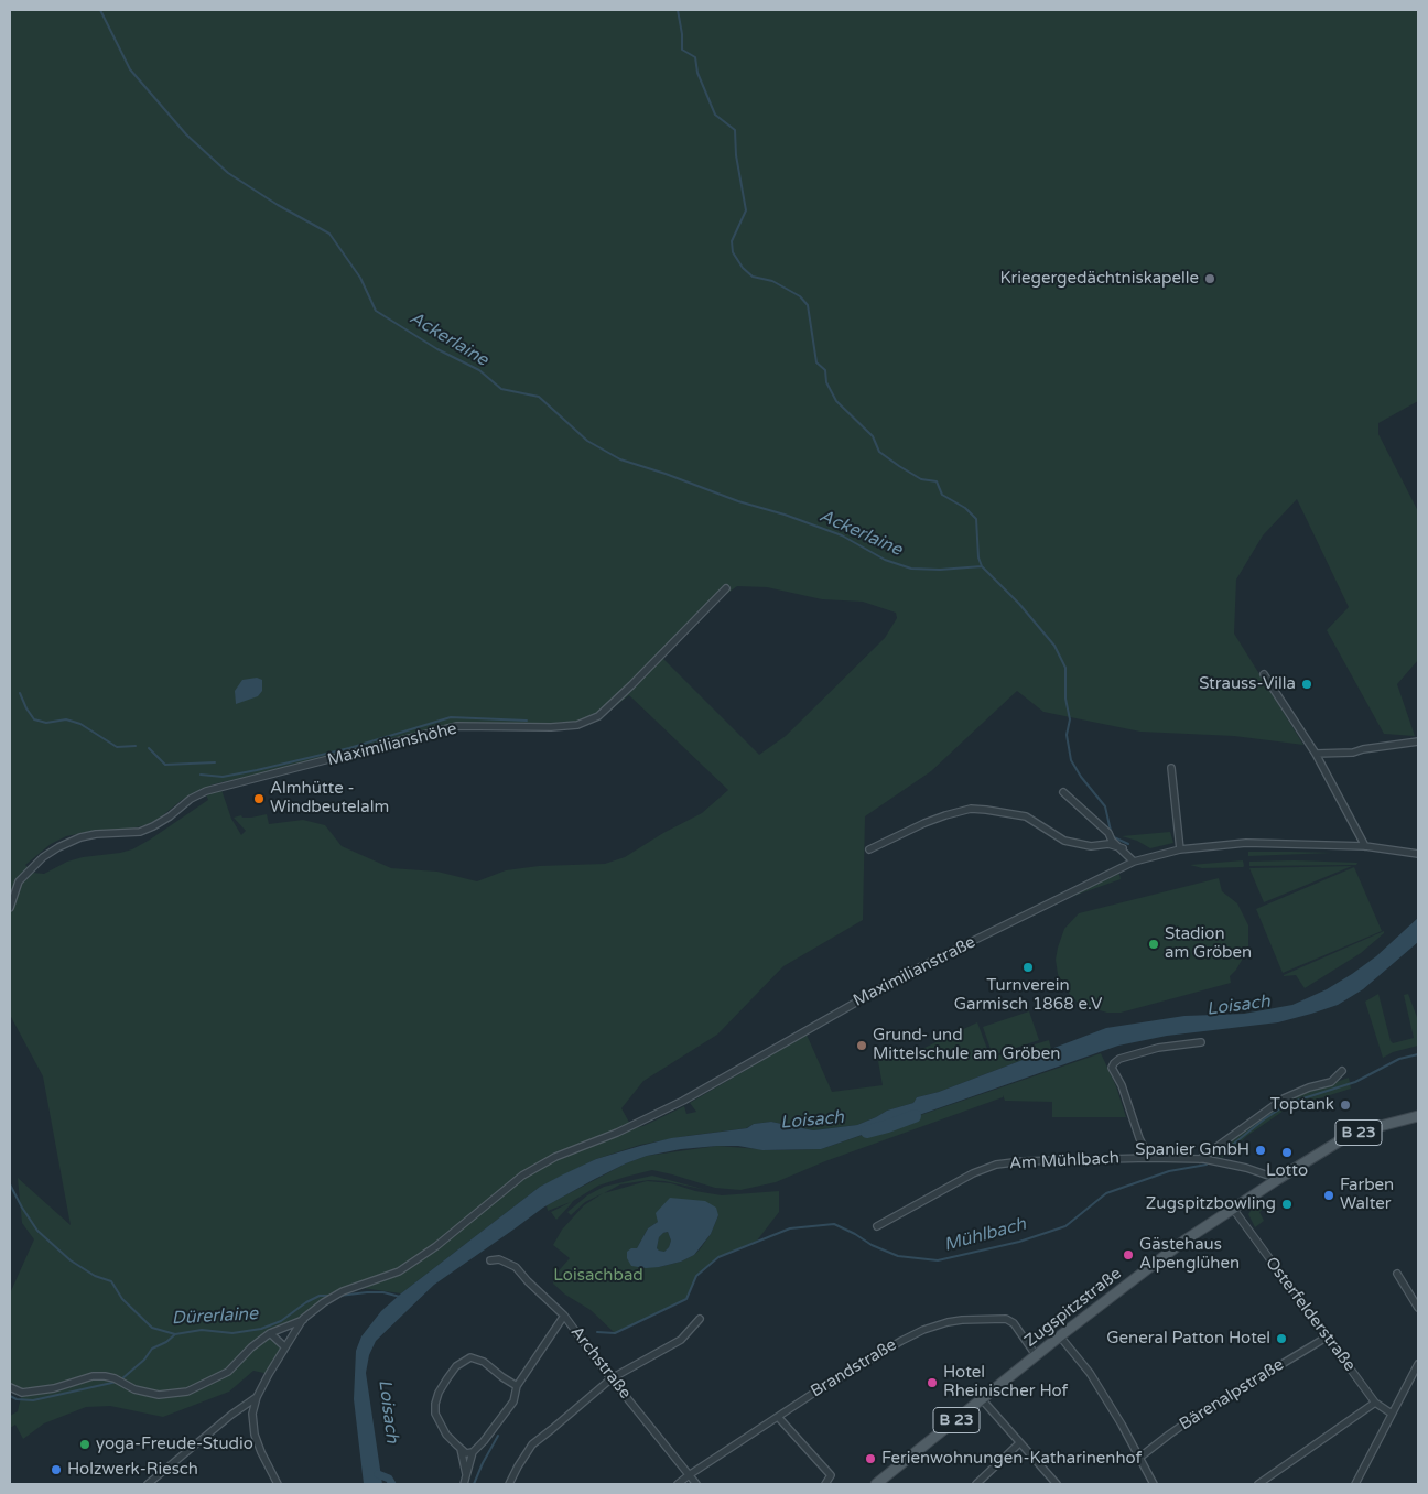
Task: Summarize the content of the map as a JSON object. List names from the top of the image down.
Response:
{
  "streets": {
    "main road": ["B 23", "Zugspitzstraße"],
    "street": [
      "Maximilianshöhe",
      "Maximilianstraße",
      "Am Mühlbach",
      "Osterfelderstraße",
      "Archstraße",
      "Brandstraße",
      "Bärenalpstraße"
    ]
  },
  "crossings": [
    ["Am Mühlbach", "Zugspitzstraße"],
    ["Zugspitzstraße", "Osterfelderstraße"],
    ["Zugspitzstraße", "Brandstraße"],
    ["Osterfelderstraße", "Bärenalpstraße"],
    ["Archstraße", "Brandstraße"]
  ],
  "water": [
    "Ackerlaine",
    "Loisach",
    "Mühlbach",
    "Dürerlaine"
  ],
  "parks": ["Loisachbad"],
  "places": [
    "Kriegergedächtniskapelle",
    "Strauss-Villa",
    "Almhütte - Windbeutelalm",
    "Stadion am Gröben",
    "Turnverein Garmisch 1868 e.V",
    "Grund- und Mittelschule am Gröben",
    "Toptank",
    "Spanier GmbH",
    "Lotto",
    "Farben Walter",
    "Zugspitzbowling",
    "Gästehaus Alpenglühen",
    "General Patton Hotel",
    "Hotel Rheinischer Hof",
    "yoga-Freude-Studio",
    "Ferienwohnungen-Katharinenhof",
    "Holzwerk-Riesch"
  ]
}
